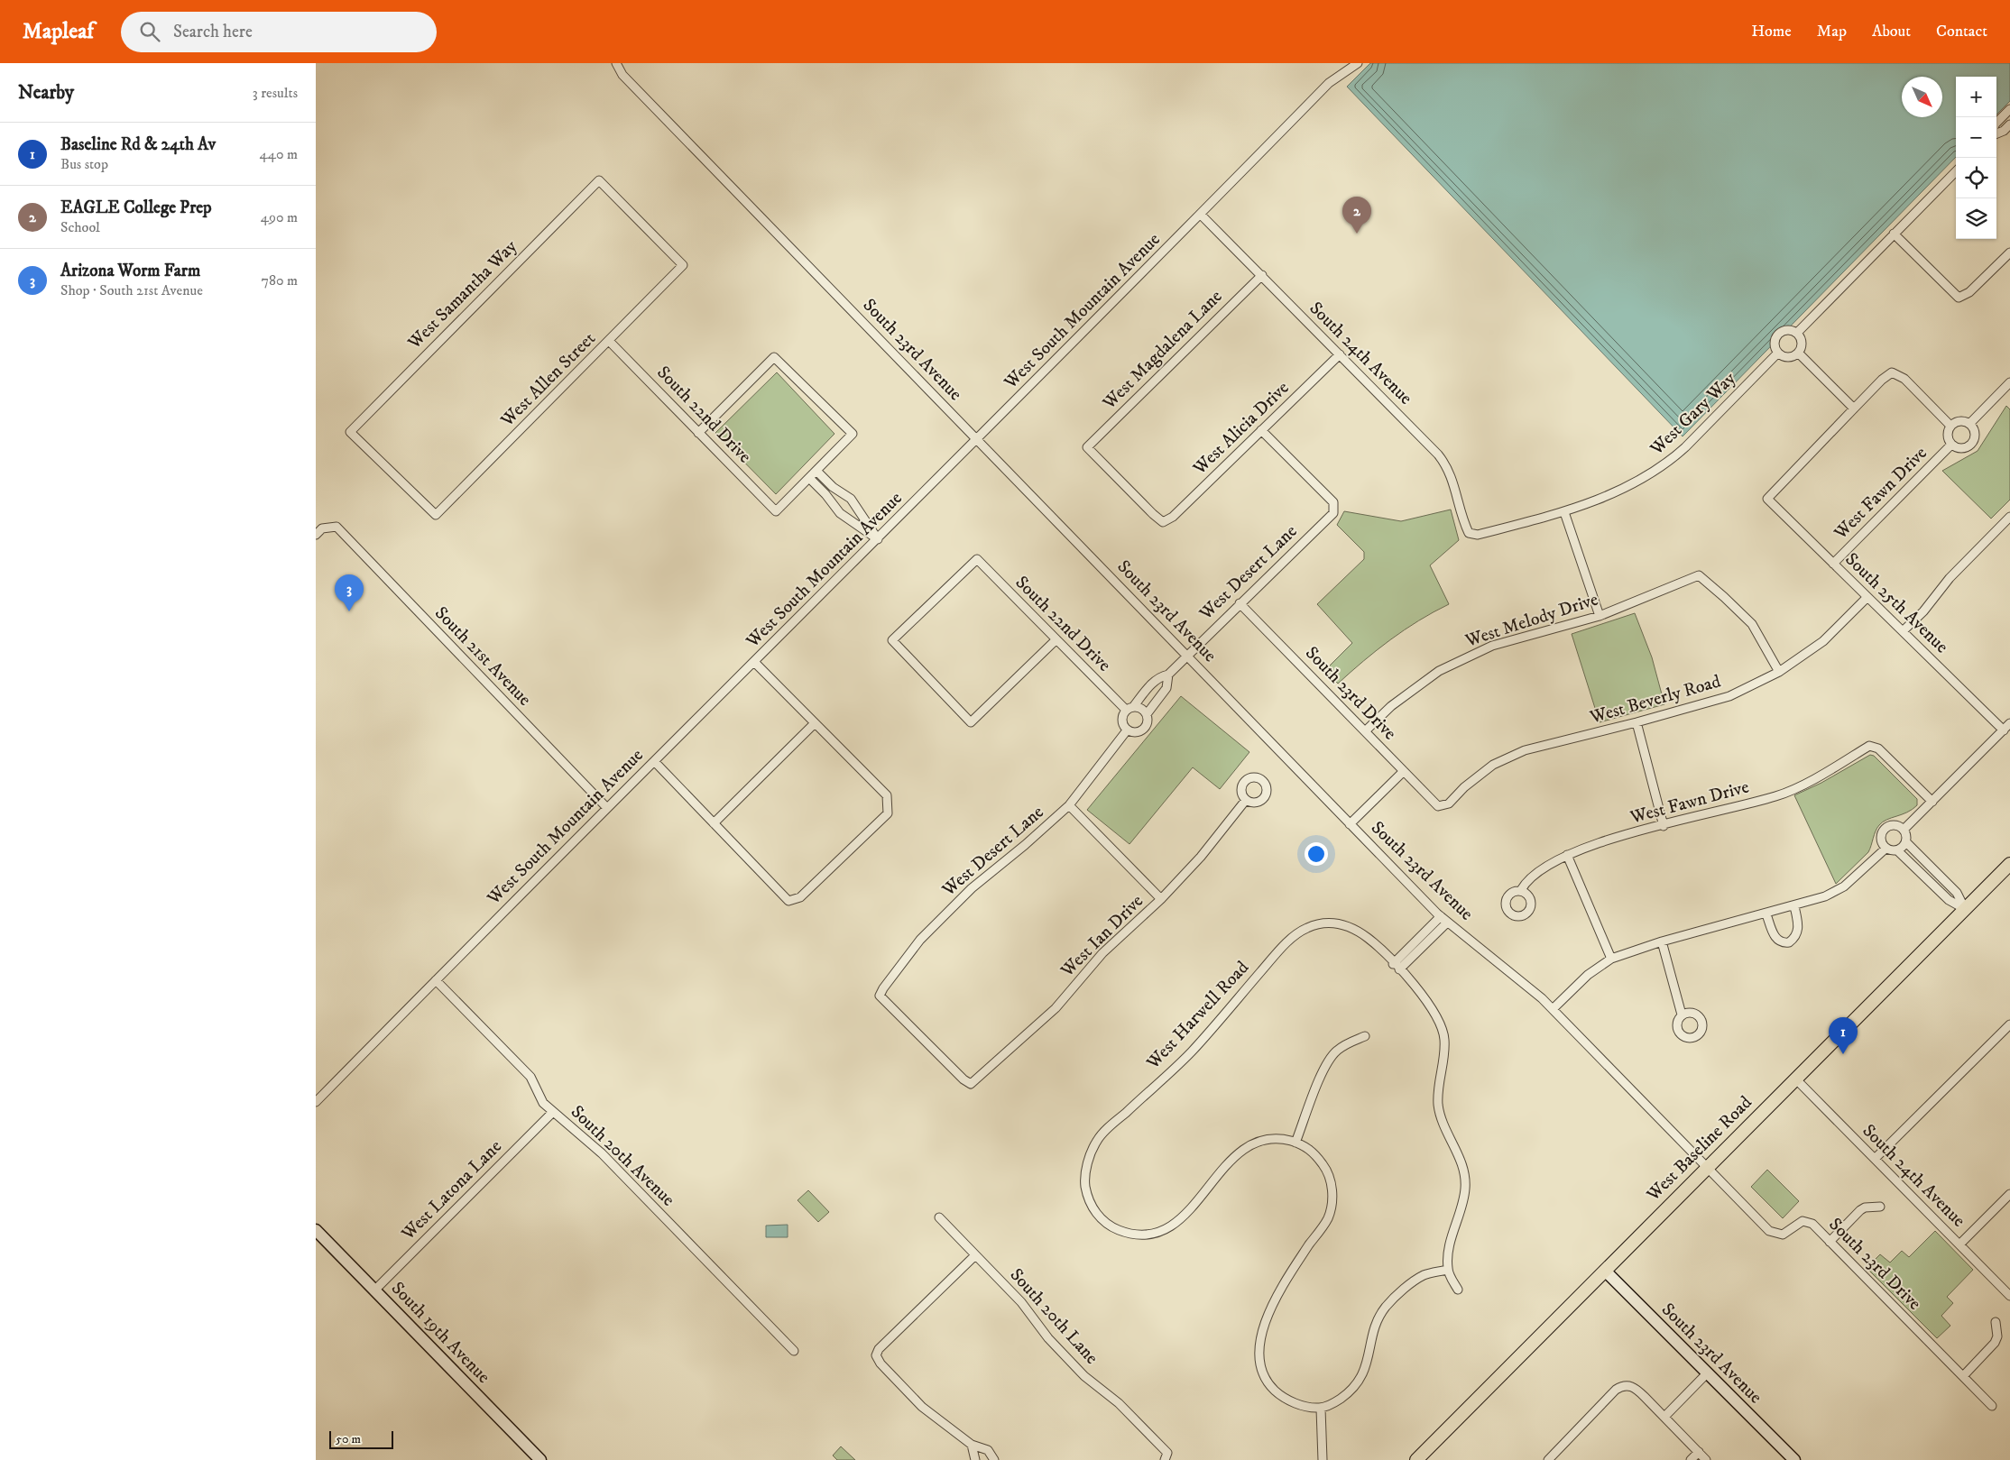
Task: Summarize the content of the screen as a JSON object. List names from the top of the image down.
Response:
{
  "streets": {
    "main road": ["South 23rd Avenue", "West Baseline Road", "South 19th Avenue"],
    "street": [
      "West Samantha Way",
      "West South Mountain Avenue",
      "West Magdalena Lane",
      "South 24th Avenue",
      "West Allen Street",
      "West Gary Way",
      "South 22nd Drive",
      "West Alicia Drive",
      "West Fawn Drive",
      "West Desert Lane",
      "South 25th Avenue",
      "West Melody Drive",
      "South 21st Avenue",
      "South 23rd Drive",
      "West Beverly Road",
      "West Ian Drive",
      "West Harwell Road",
      "South 20th Avenue",
      "West Latona Lane",
      "South 20th Lane"
    ]
  },
  "crossings": [
    ["West Samantha Way", "West Allen Street"],
    ["West South Mountain Avenue", "South 23rd Avenue"],
    ["West South Mountain Avenue", "South 24th Avenue"],
    ["West South Mountain Avenue", "South 21st Avenue"],
    ["West South Mountain Avenue", "South 20th Avenue"],
    ["South 23rd Avenue", "West Desert Lane"],
    ["South 23rd Avenue", "South 23rd Drive"],
    ["South 23rd Avenue", "West Baseline Road"],
    ["West Magdalena Lane", "South 24th Avenue"],
    ["West Magdalena Lane", "West Alicia Drive"],
    ["South 24th Avenue", "West Gary Way"],
    ["South 24th Avenue", "West Alicia Drive"],
    ["South 24th Avenue", "West Baseline Road"],
    ["West Allen Street", "South 22nd Drive"],
    ["South 22nd Drive", "West Desert Lane"],
    ["West Alicia Drive", "West Desert Lane"],
    ["West Fawn Drive", "South 25th Avenue"],
    ["West Desert Lane", "South 23rd Drive"],
    ["West Desert Lane", "West Ian Drive"],
    ["South 25th Avenue", "West Beverly Road"],
    ["West Melody Drive", "South 23rd Drive"],
    ["West Melody Drive", "West Beverly Road"],
    ["South 23rd Drive", "West Beverly Road"],
    ["South 23rd Drive", "West Baseline Road"],
    ["South 20th Avenue", "West Latona Lane"],
    ["West Latona Lane", "South 19th Avenue"]
  ],
  "scale_bar": "50 m",
  "north": "bottom right",
  "page": {
    "header": "Mapleaf",
    "search": "Search here",
    "nav": [
      "Home",
      "Map",
      "About",
      "Contact"
    ],
    "heading": ["Nearby", "3 results"],
    "map_buttons": ["+", "−"],
    "list": [
      {
        "mark": "1",
        "name": "Baseline Rd & 24th Av",
        "note": "Bus stop",
        "value": "440 m"
      },
      {
        "mark": "2",
        "name": "EAGLE College Prep",
        "note": "School",
        "value": "490 m"
      },
      {
        "mark": "3",
        "name": "Arizona Worm Farm",
        "note": "Shop · South 21st Avenue",
        "value": "780 m"
      }
    ],
    "pins": ["2", "3", "1"],
    "scale": "50 m"
  }
}
